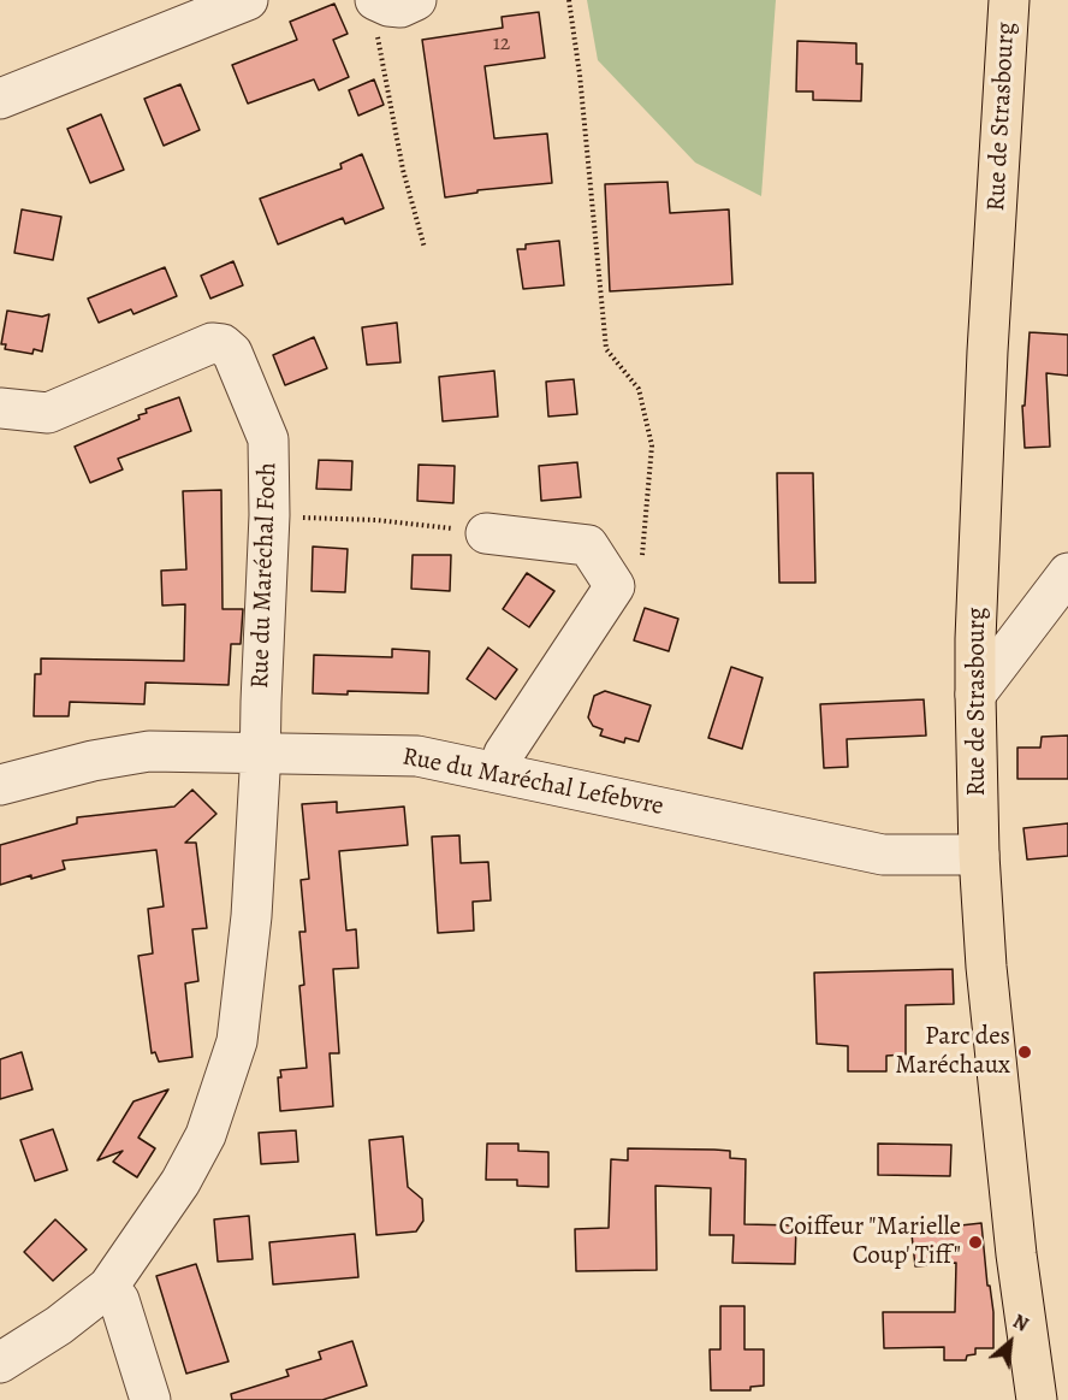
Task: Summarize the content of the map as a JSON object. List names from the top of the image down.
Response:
{
  "streets": {
    "main road": ["Rue de Strasbourg"],
    "street": ["Rue du Maréchal Foch", "Rue du Maréchal Lefebvre"]
  },
  "crossings": [
    ["Rue de Strasbourg", "Rue du Maréchal Lefebvre"],
    ["Rue du Maréchal Foch", "Rue du Maréchal Lefebvre"]
  ],
  "places": ["Parc des Maréchaux", "Coiffeur \"Marielle Coup' Tiff\""],
  "house_numbers": ["12"],
  "north": "top right"
}
